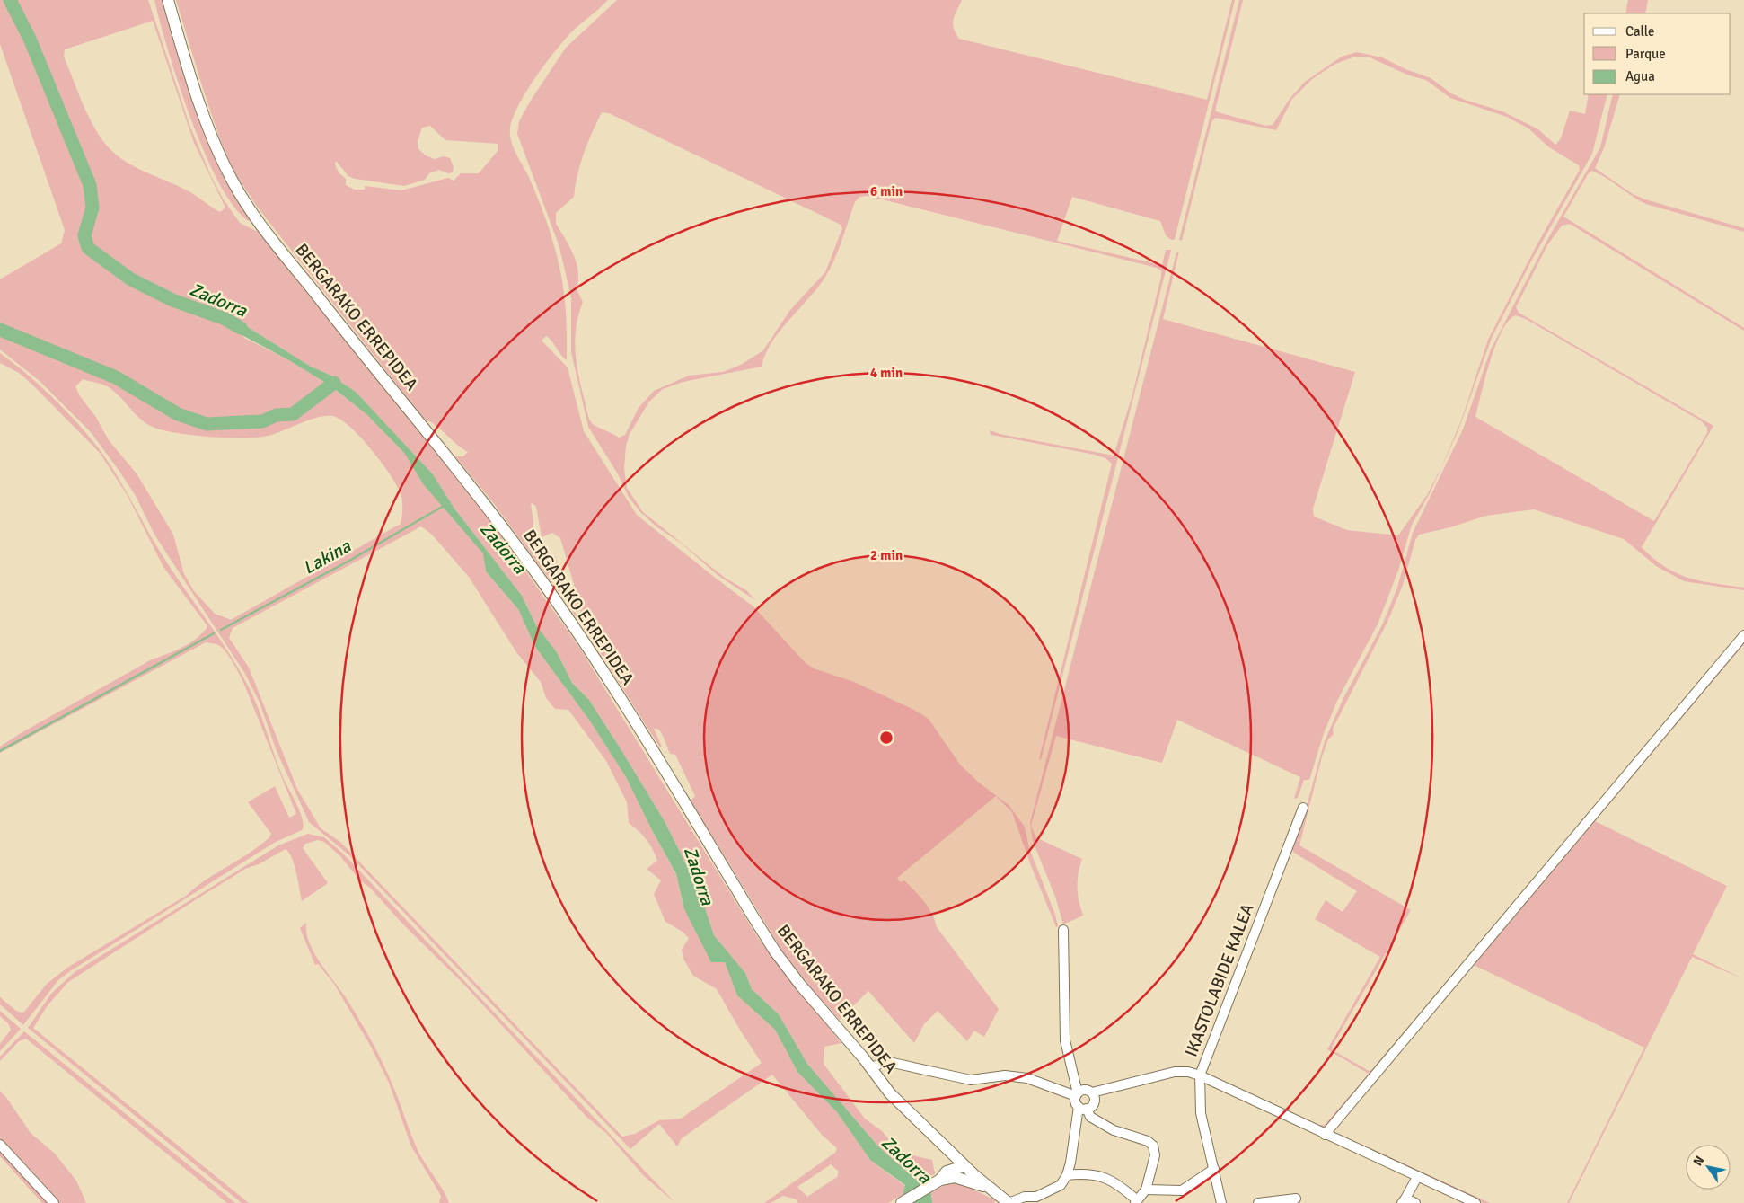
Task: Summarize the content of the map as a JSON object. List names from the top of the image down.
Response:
{
  "streets": {
    "street": ["BERGARAKO ERREPIDEA", "IKASTOLABIDE KALEA"]
  },
  "water": ["Zadorra", "Lakina"],
  "legend": ["Calle", "Parque", "Agua"],
  "north": "top left",
  "rings": ["6 min", "4 min", "2 min"]
}
